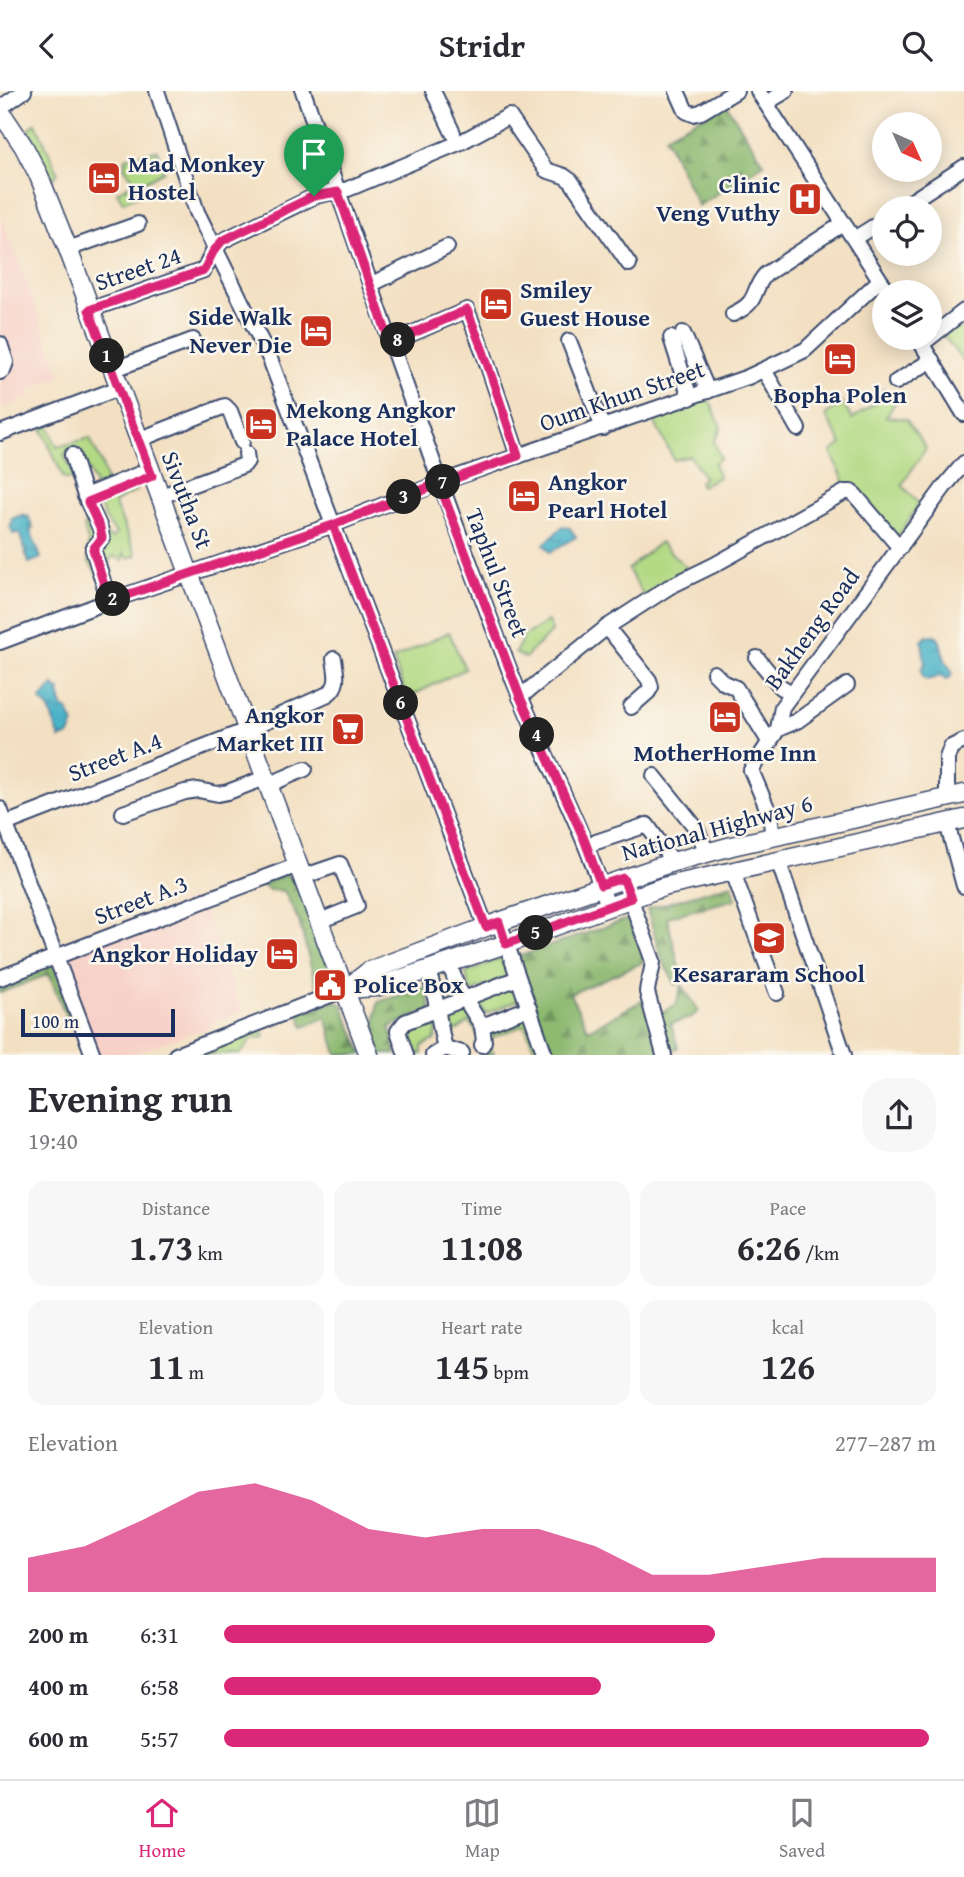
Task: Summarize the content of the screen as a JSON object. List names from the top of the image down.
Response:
{
  "streets": {
    "main road": ["Sivutha St", "National Highway 6"],
    "street": [
      "Street 24",
      "Oum Khun Street",
      "Taphul Street",
      "Bakheng Road",
      "Street A.4",
      "Street A.3"
    ]
  },
  "crossings": [
    ["Street 24", "Sivutha St"],
    ["Street 24", "Taphul Street"],
    ["Oum Khun Street", "Sivutha St"],
    ["Oum Khun Street", "Taphul Street"],
    ["Sivutha St", "Street A.4"],
    ["Sivutha St", "National Highway 6"],
    ["Sivutha St", "Street A.3"],
    ["Taphul Street", "National Highway 6"],
    ["Bakheng Road", "National Highway 6"]
  ],
  "places": {
    "hotel": [
      "Mad Monkey Hostel",
      "Smiley Guest House",
      "Side Walk Never Die",
      "Bopha Polen",
      "Mekong Angkor Palace Hotel",
      "Angkor Pearl Hotel",
      "MotherHome Inn",
      "Angkor Holiday"
    ],
    "hospital": ["Clinic Veng Vuthy"],
    "supermarket": ["Angkor Market III"],
    "school or university": ["Kesararam School"],
    "public building": ["Police Box"]
  },
  "scale_bar": "100 m",
  "north": "bottom right",
  "page": {
    "header": "Stridr",
    "pins": [
      "8",
      "1",
      "7",
      "3",
      "2",
      "6",
      "4",
      "5"
    ],
    "scale": "100 m",
    "heading": ["Evening run", "19:40"],
    "stats": [
      ["Distance", "1.73 km"],
      ["Time", "11:08"],
      ["Pace", "6:26 /km"],
      ["Elevation", "11 m"],
      ["Heart rate", "145 bpm"],
      ["kcal", "126"]
    ],
    "chart": ["Elevation", "277–287 m"],
    "list": [
      {
        "name": "200 m",
        "note": "6:31"
      },
      {
        "name": "400 m",
        "note": "6:58"
      },
      {
        "name": "600 m",
        "note": "5:57"
      }
    ],
    "tabs": ["Home", "Map", "Saved"]
  }
}
